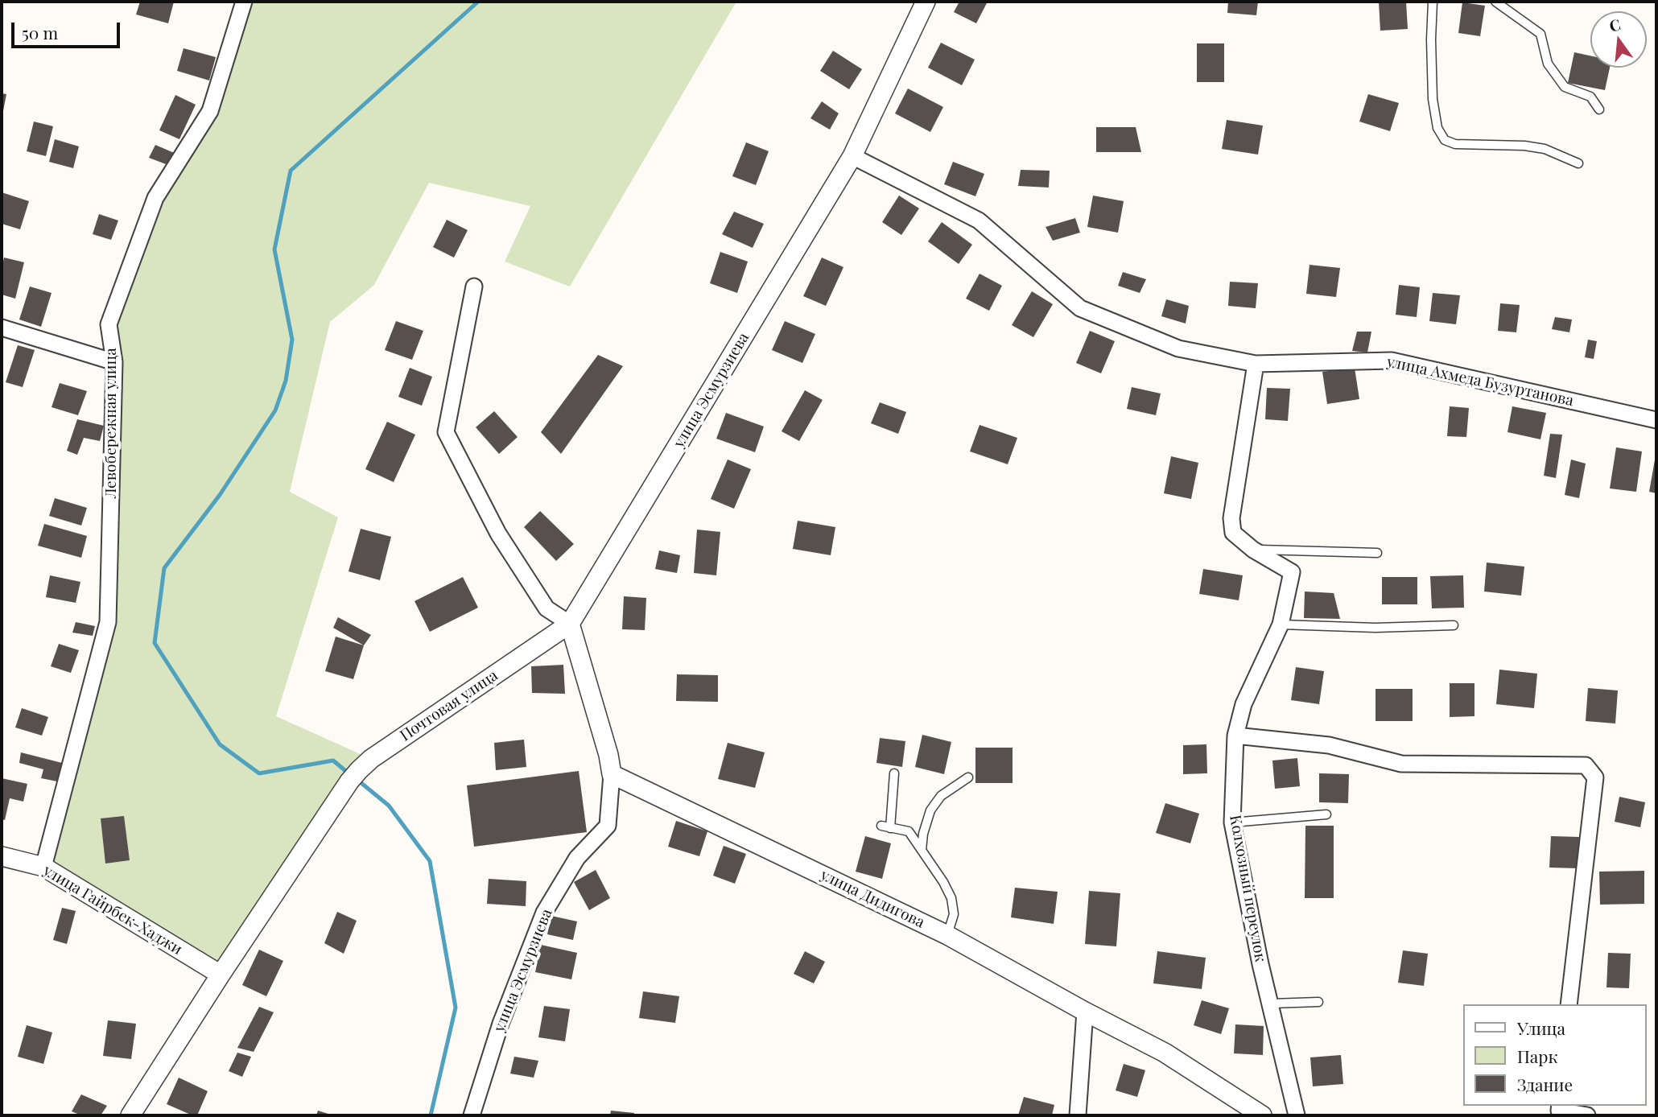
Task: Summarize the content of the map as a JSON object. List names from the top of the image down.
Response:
{
  "streets": {
    "street": [
      "улица Ахмеда Бузуртанова",
      "улица Эсмурзиева",
      "Левобережная улица",
      "Почтовая улица",
      "Колхозный переулок",
      "улица Дидигова",
      "улица Гайрбек-Хаджи"
    ]
  },
  "crossings": [
    ["улица Ахмеда Бузуртанова", "улица Эсмурзиева"],
    ["улица Ахмеда Бузуртанова", "Колхозный переулок"],
    ["улица Эсмурзиева", "Почтовая улица"],
    ["улица Эсмурзиева", "улица Дидигова"],
    ["Левобережная улица", "улица Гайрбек-Хаджи"],
    ["Почтовая улица", "улица Гайрбек-Хаджи"]
  ],
  "legend": ["Улица", "Парк", "Здание"],
  "scale_bar": "50 m",
  "north": "top"
}
